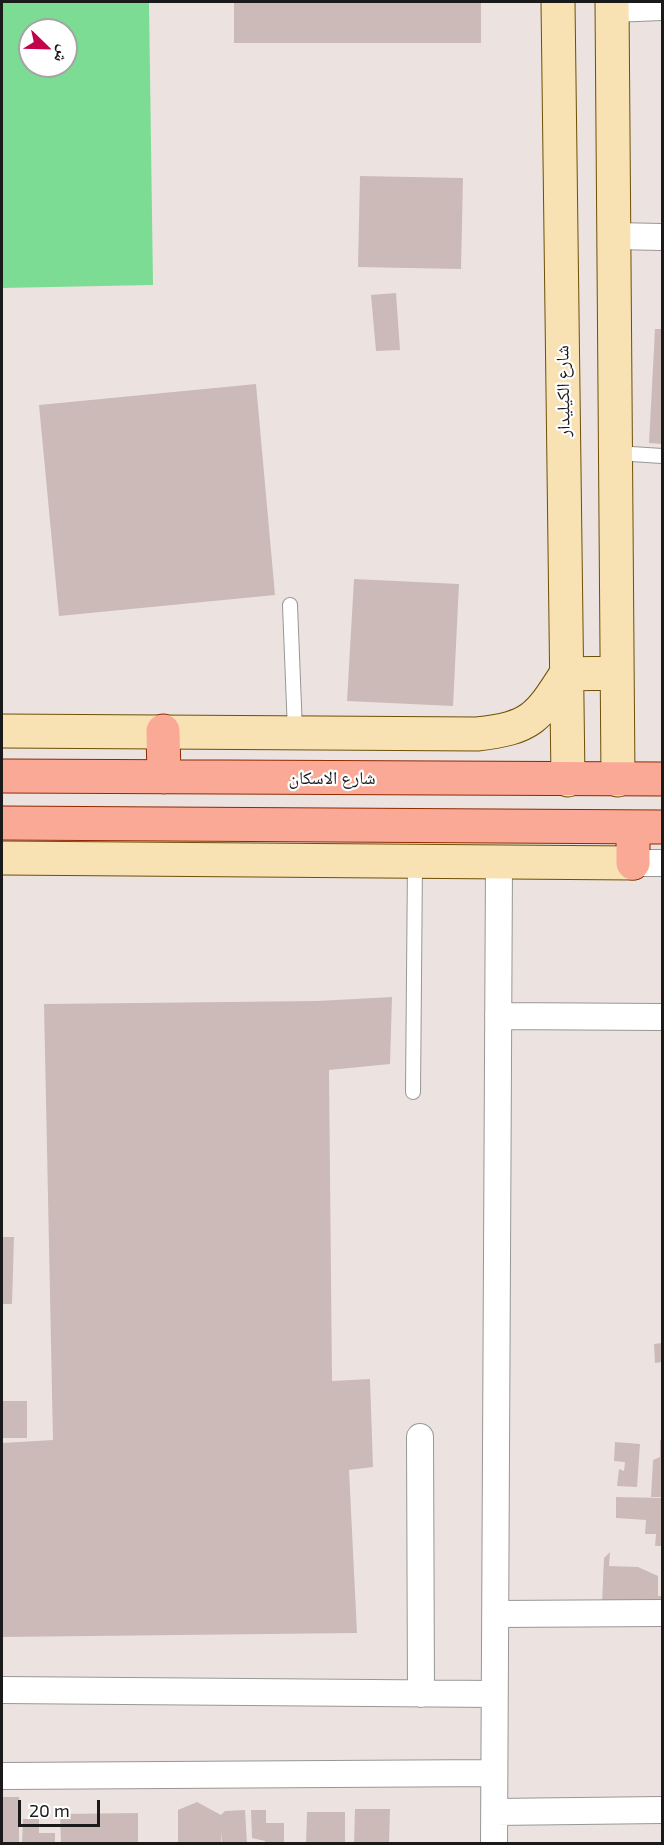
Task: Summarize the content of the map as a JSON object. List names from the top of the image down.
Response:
{
  "streets": {
    "main road": ["شارع الكيليدار", "شارع الاسكان"]
  },
  "crossings": [
    ["شارع الكيليدار", "شارع الاسكان"]
  ],
  "scale_bar": "20 m",
  "north": "bottom right"
}
